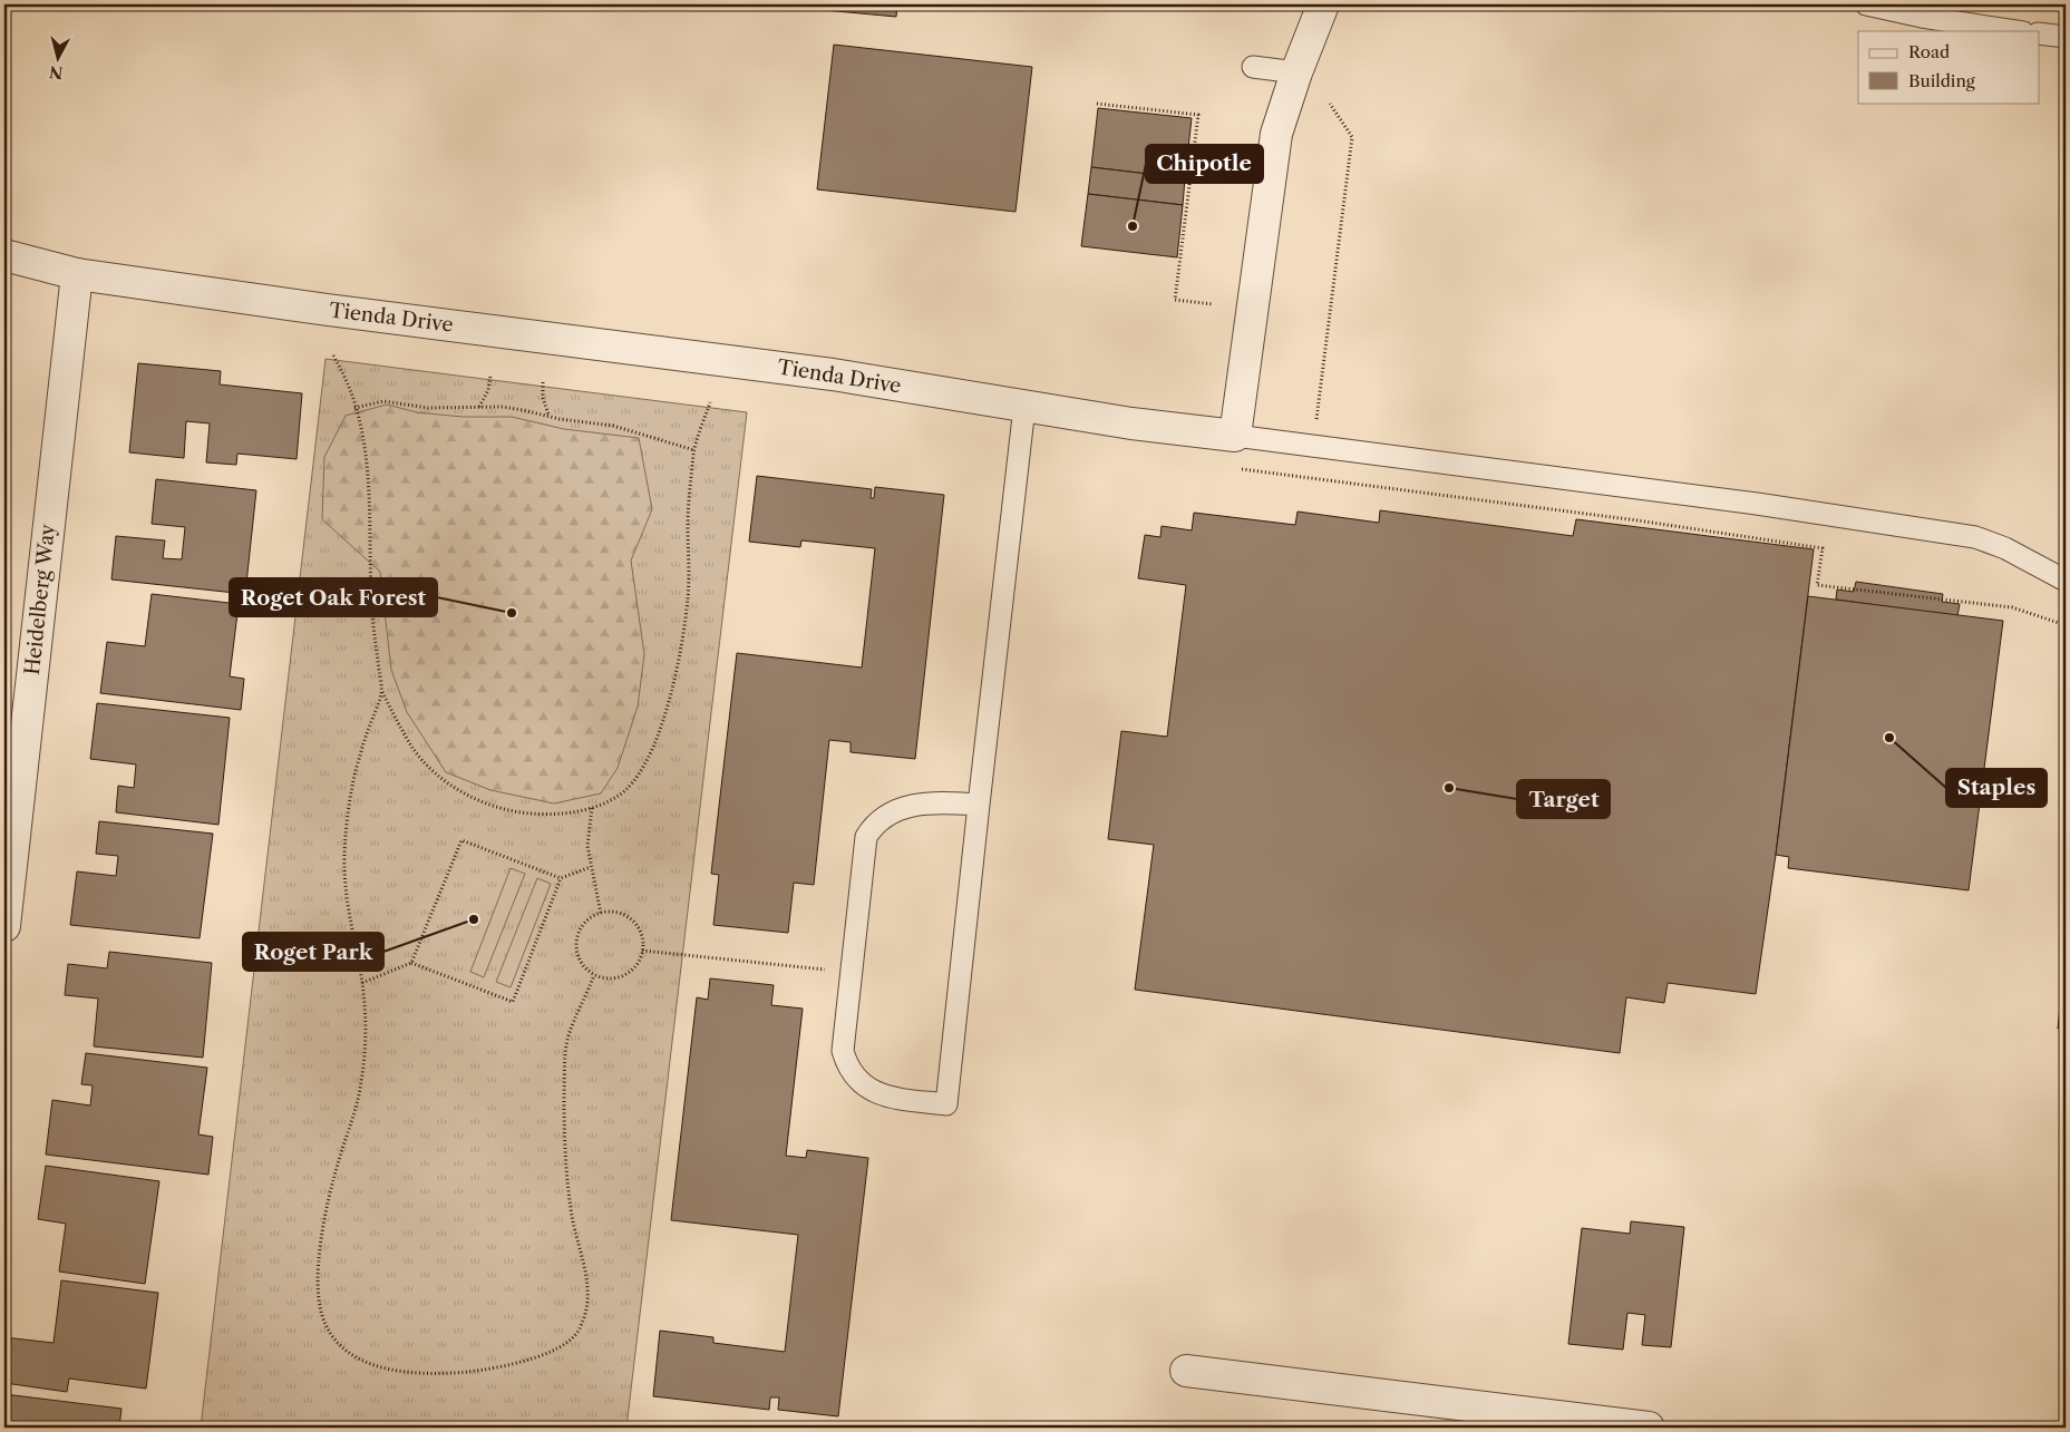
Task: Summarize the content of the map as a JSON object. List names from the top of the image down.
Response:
{
  "streets": {
    "street": ["Tienda Drive", "Heidelberg Way"]
  },
  "crossings": [
    ["Tienda Drive", "Heidelberg Way"]
  ],
  "places": [
    "Chipotle",
    "Roget Oak Forest",
    "Staples",
    "Target",
    "Roget Park"
  ],
  "legend": ["Road", "Building"],
  "north": "bottom"
}
